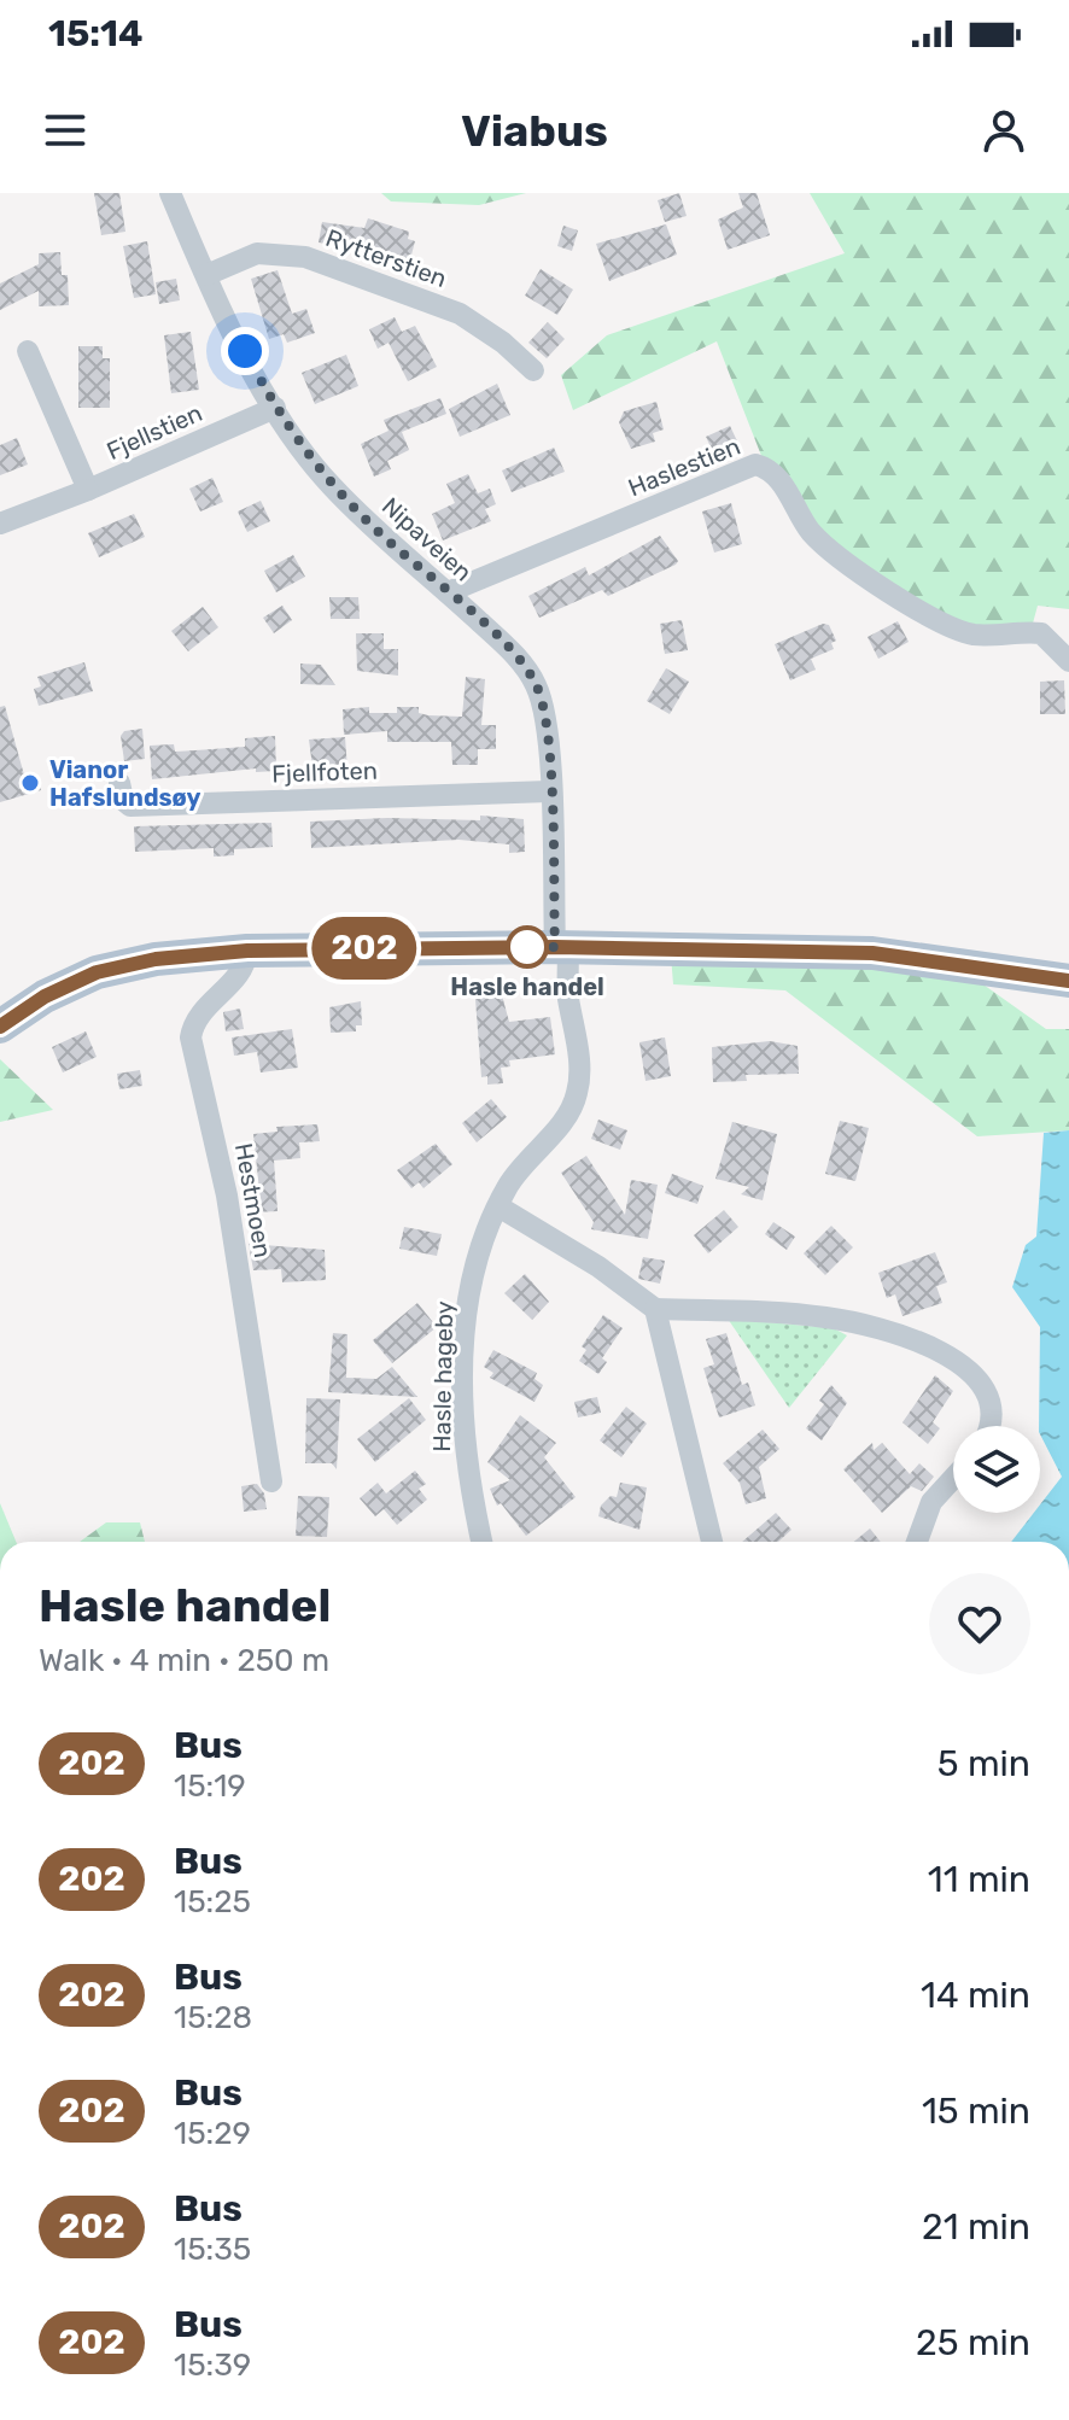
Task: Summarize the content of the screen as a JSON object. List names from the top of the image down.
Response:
{
  "streets": {
    "street": [
      "Rytterstien",
      "Fjellstien",
      "Haslestien",
      "Nipaveien",
      "Fjellfoten",
      "Hestmoen",
      "Hasle hageby"
    ]
  },
  "crossings": [
    ["Rytterstien", "Nipaveien"],
    ["Fjellstien", "Nipaveien"],
    ["Haslestien", "Nipaveien"],
    ["Nipaveien", "Fjellfoten"],
    ["Nipaveien", "Hasle hageby"]
  ],
  "places": ["Vianor Hafslundsøy", "Hasle handel"],
  "lines": ["bus line 202"],
  "page": {
    "status": "15:14",
    "header": "Viabus",
    "on_map": "202",
    "heading": ["Hasle handel", "Walk · 4 min · 250 m"],
    "list": [
      {
        "mark": "202",
        "name": "Bus",
        "note": "15:19",
        "value": "5 min"
      },
      {
        "mark": "202",
        "name": "Bus",
        "note": "15:25",
        "value": "11 min"
      },
      {
        "mark": "202",
        "name": "Bus",
        "note": "15:28",
        "value": "14 min"
      },
      {
        "mark": "202",
        "name": "Bus",
        "note": "15:29",
        "value": "15 min"
      },
      {
        "mark": "202",
        "name": "Bus",
        "note": "15:35",
        "value": "21 min"
      },
      {
        "mark": "202",
        "name": "Bus",
        "note": "15:39",
        "value": "25 min"
      }
    ]
  }
}
